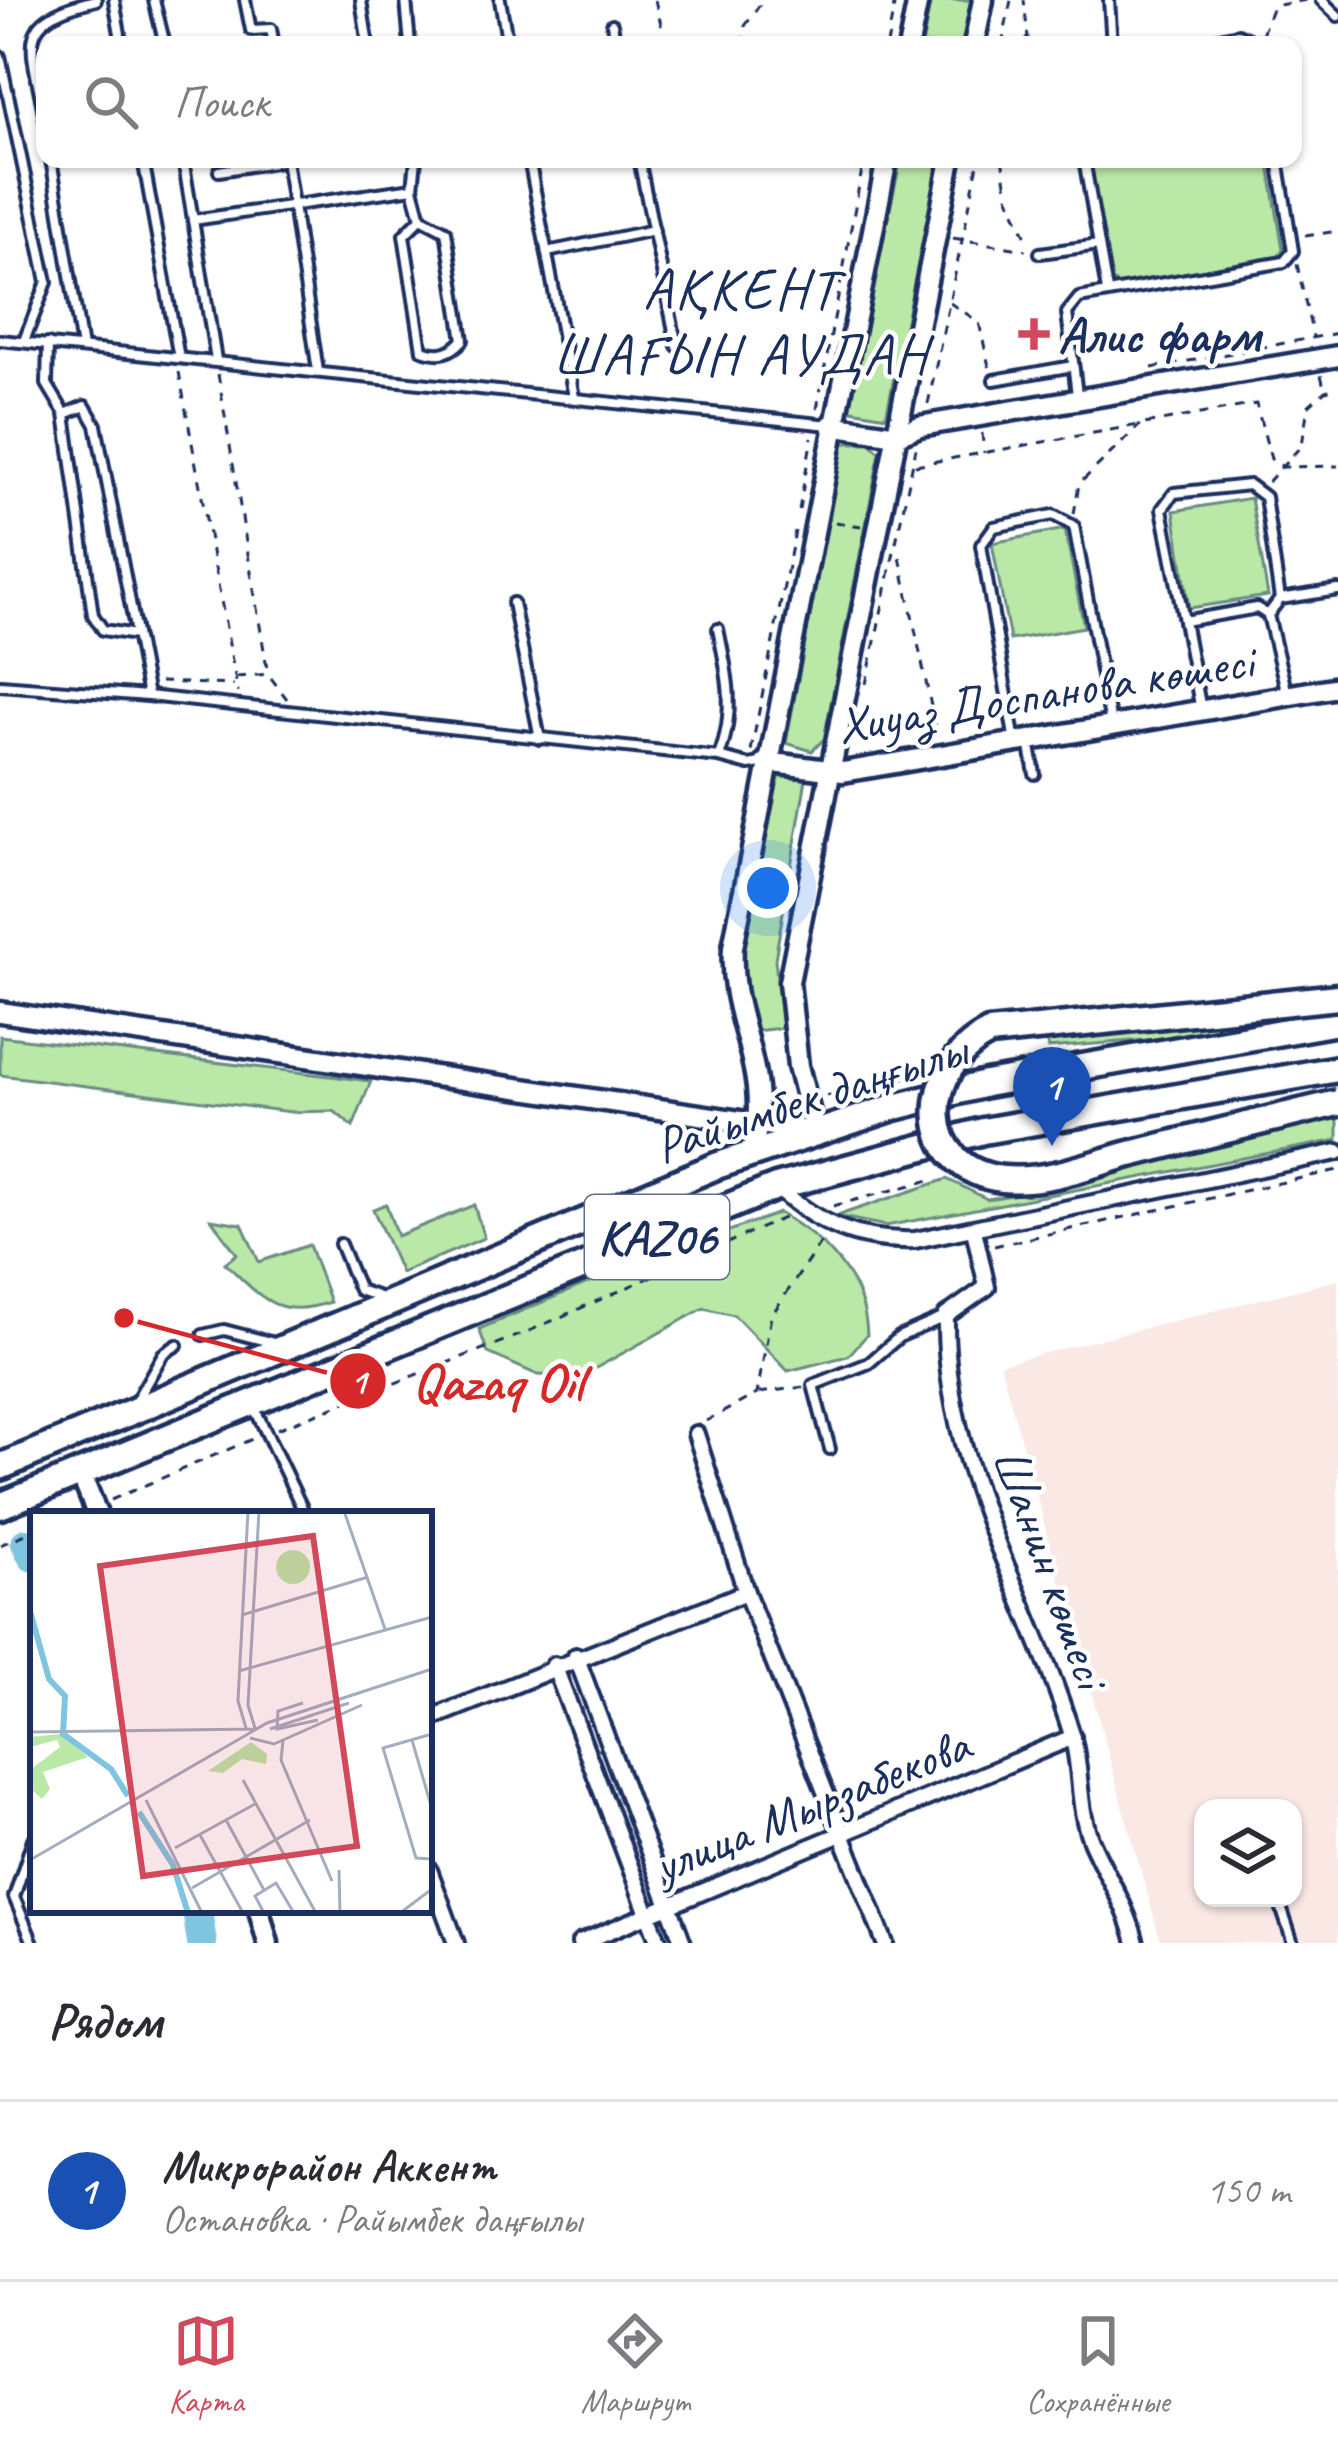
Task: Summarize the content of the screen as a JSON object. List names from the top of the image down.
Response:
{
  "streets": {
    "highway": ["Райымбек даңғылы", "KАZ06"],
    "street": ["Хиуаз Доспанова көшесі", "Шанин көшесі", "улица Мырзабекова"]
  },
  "crossings": [
    ["Шанин көшесі", "улица Мырзабекова"]
  ],
  "districts": ["АҚКЕНТ ШАҒЫН АУДАН"],
  "places": {
    "health": ["Алис фарм"],
    "other": ["Qazaq Oil"]
  },
  "page": {
    "search": "Поиск",
    "pins": "1",
    "heading": "Рядом",
    "list": [
      {
        "mark": "1",
        "name": "Микрорайон Аккент",
        "note": "Остановка · Райымбек даңғылы",
        "value": "150 m"
      }
    ],
    "nav": ["Карта", "Маршрут", "Сохранённые"]
  }
}
